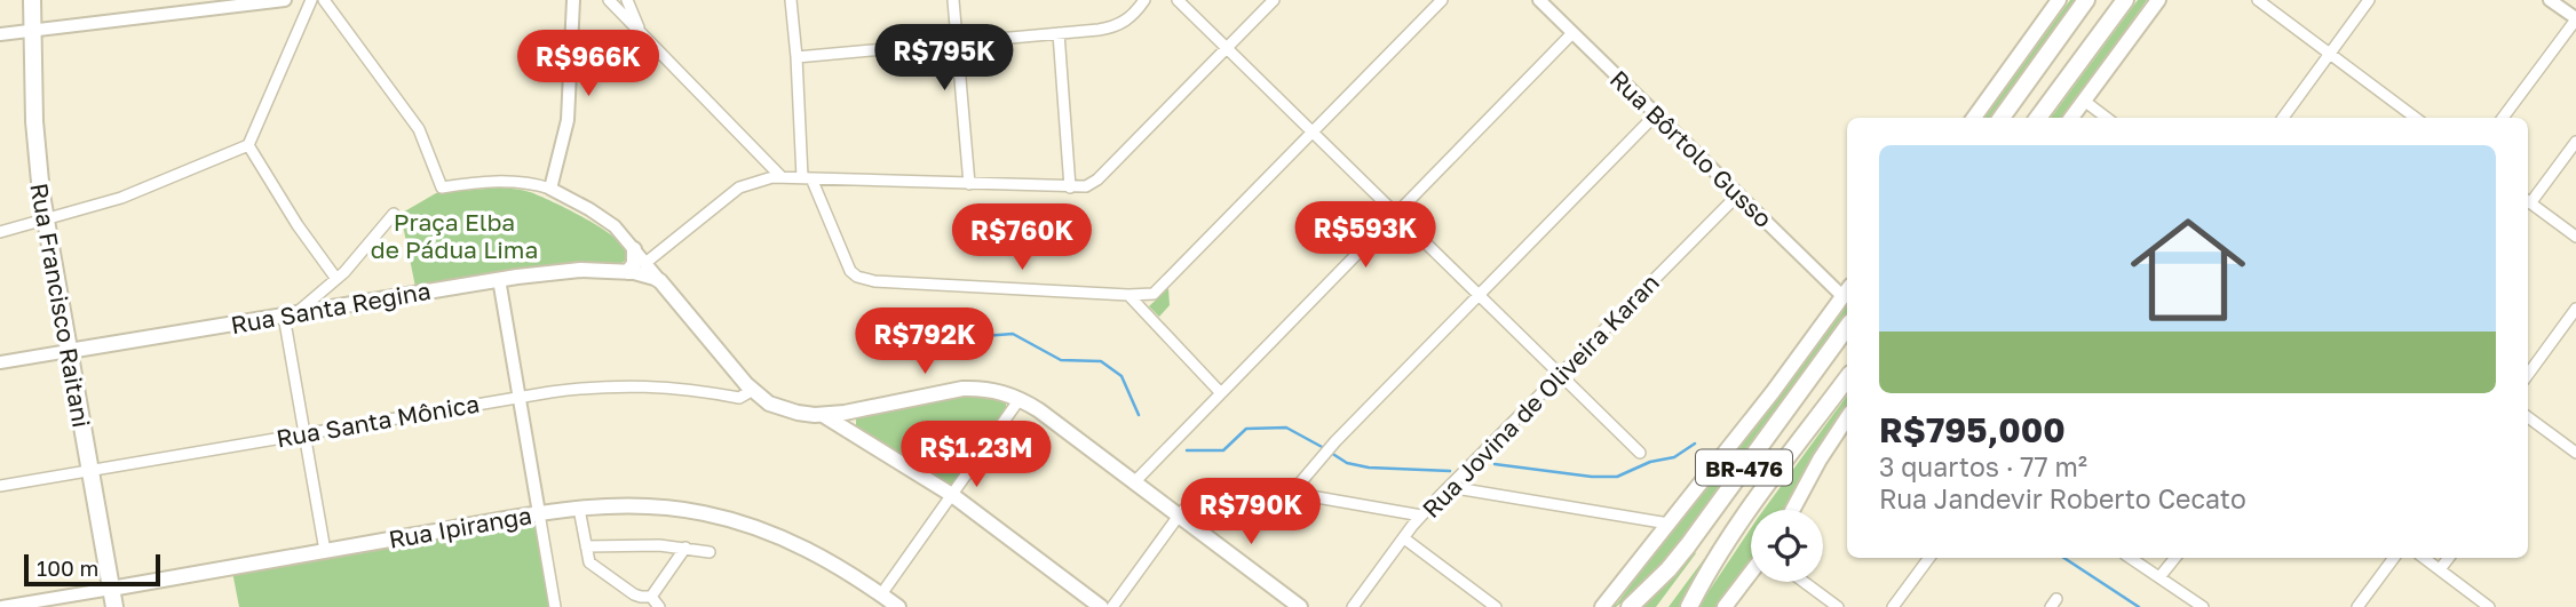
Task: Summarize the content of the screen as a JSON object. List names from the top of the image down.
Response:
{
  "streets": {
    "main road": [
      "Rua Francisco Raitani",
      "Rua Santa Regina",
      "BR-476",
      "Rua Ipiranga"
    ],
    "street": ["Rua Bôrtolo Gusso", "Rua Jovina de Oliveira Karan", "Rua Santa Mônica"]
  },
  "crossings": [
    ["Rua Bôrtolo Gusso", "Rua Jovina de Oliveira Karan"],
    ["Rua Francisco Raitani", "Rua Santa Regina"],
    ["Rua Francisco Raitani", "Rua Santa Mônica"],
    ["Rua Francisco Raitani", "Rua Ipiranga"]
  ],
  "parks": ["Praça Elba de Pádua Lima"],
  "scale_bar": "100 m",
  "page": {
    "price": [
      "R$795K",
      "R$966K",
      "R$593K",
      "R$760K",
      "R$792K",
      "R$1.23M",
      "R$790K"
    ],
    "list": [
      {
        "name": "R$795,000",
        "note": "3 quartos · 77 m² · Rua Jandevir Roberto Cecato"
      }
    ],
    "scale": "100 m"
  }
}
